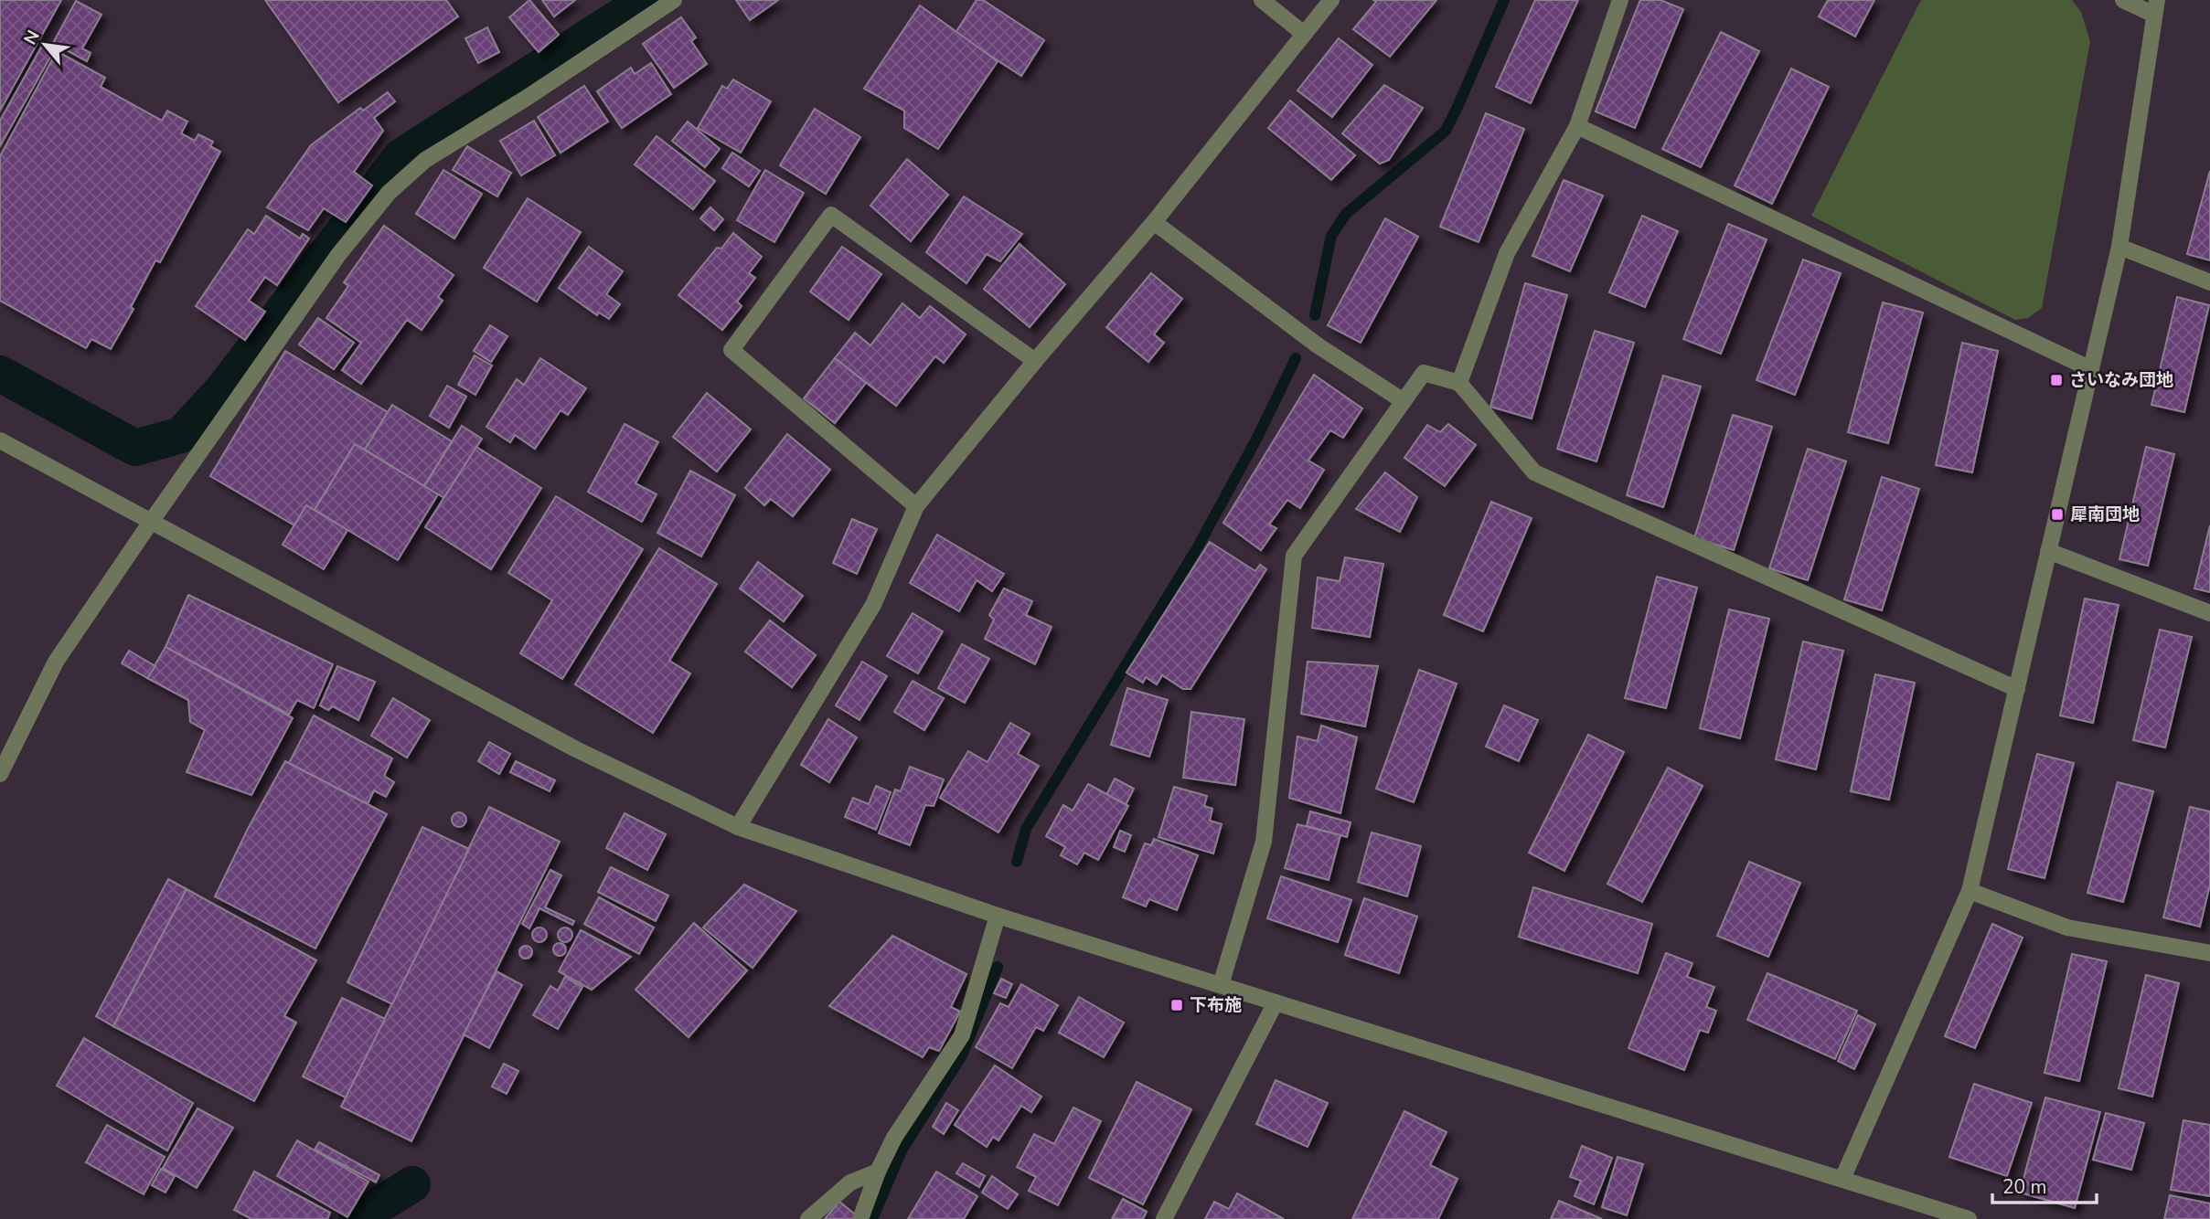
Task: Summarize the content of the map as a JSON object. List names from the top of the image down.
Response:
{
  "places": {
    "transit": ["さいなみ団地", "犀南団地", "下布施"]
  },
  "scale_bar": "20 m",
  "north": "top left"
}
